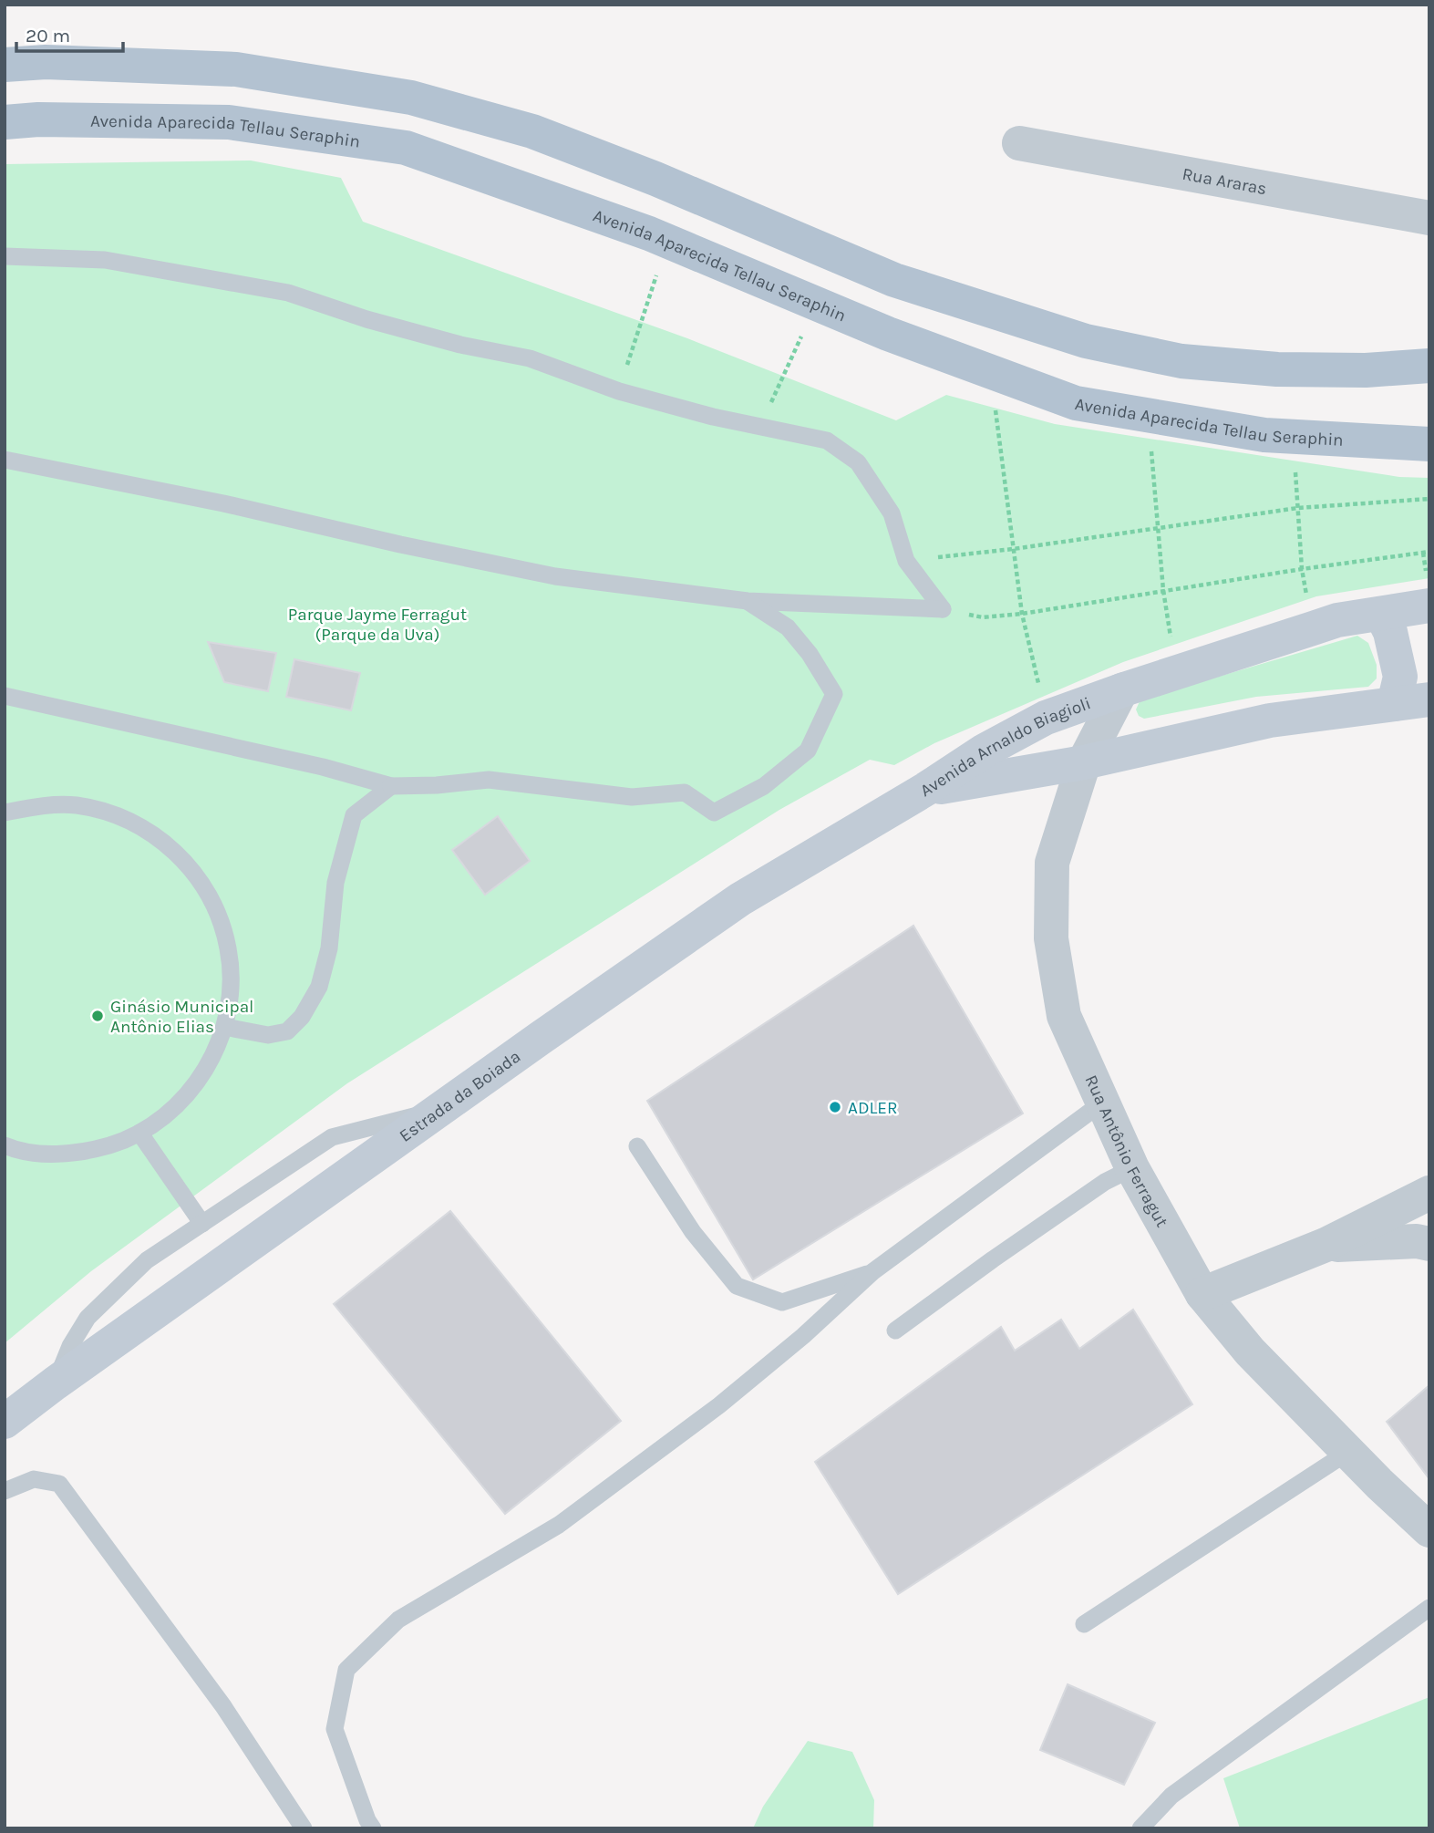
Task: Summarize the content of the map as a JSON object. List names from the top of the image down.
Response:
{
  "streets": {
    "main road": ["Avenida Aparecida Tellau Seraphin", "Avenida Arnaldo Biagioli", "Estrada da Boiada"],
    "street": ["Rua Araras", "Rua Antônio Ferragut"]
  },
  "crossings": [
    ["Avenida Arnaldo Biagioli", "Estrada da Boiada"],
    ["Avenida Arnaldo Biagioli", "Rua Antônio Ferragut"]
  ],
  "parks": ["Parque Jayme Ferragut (Parque da Uva)"],
  "places": ["Ginásio Municipal Antônio Elias", "ADLER"],
  "scale_bar": "20 m"
}
